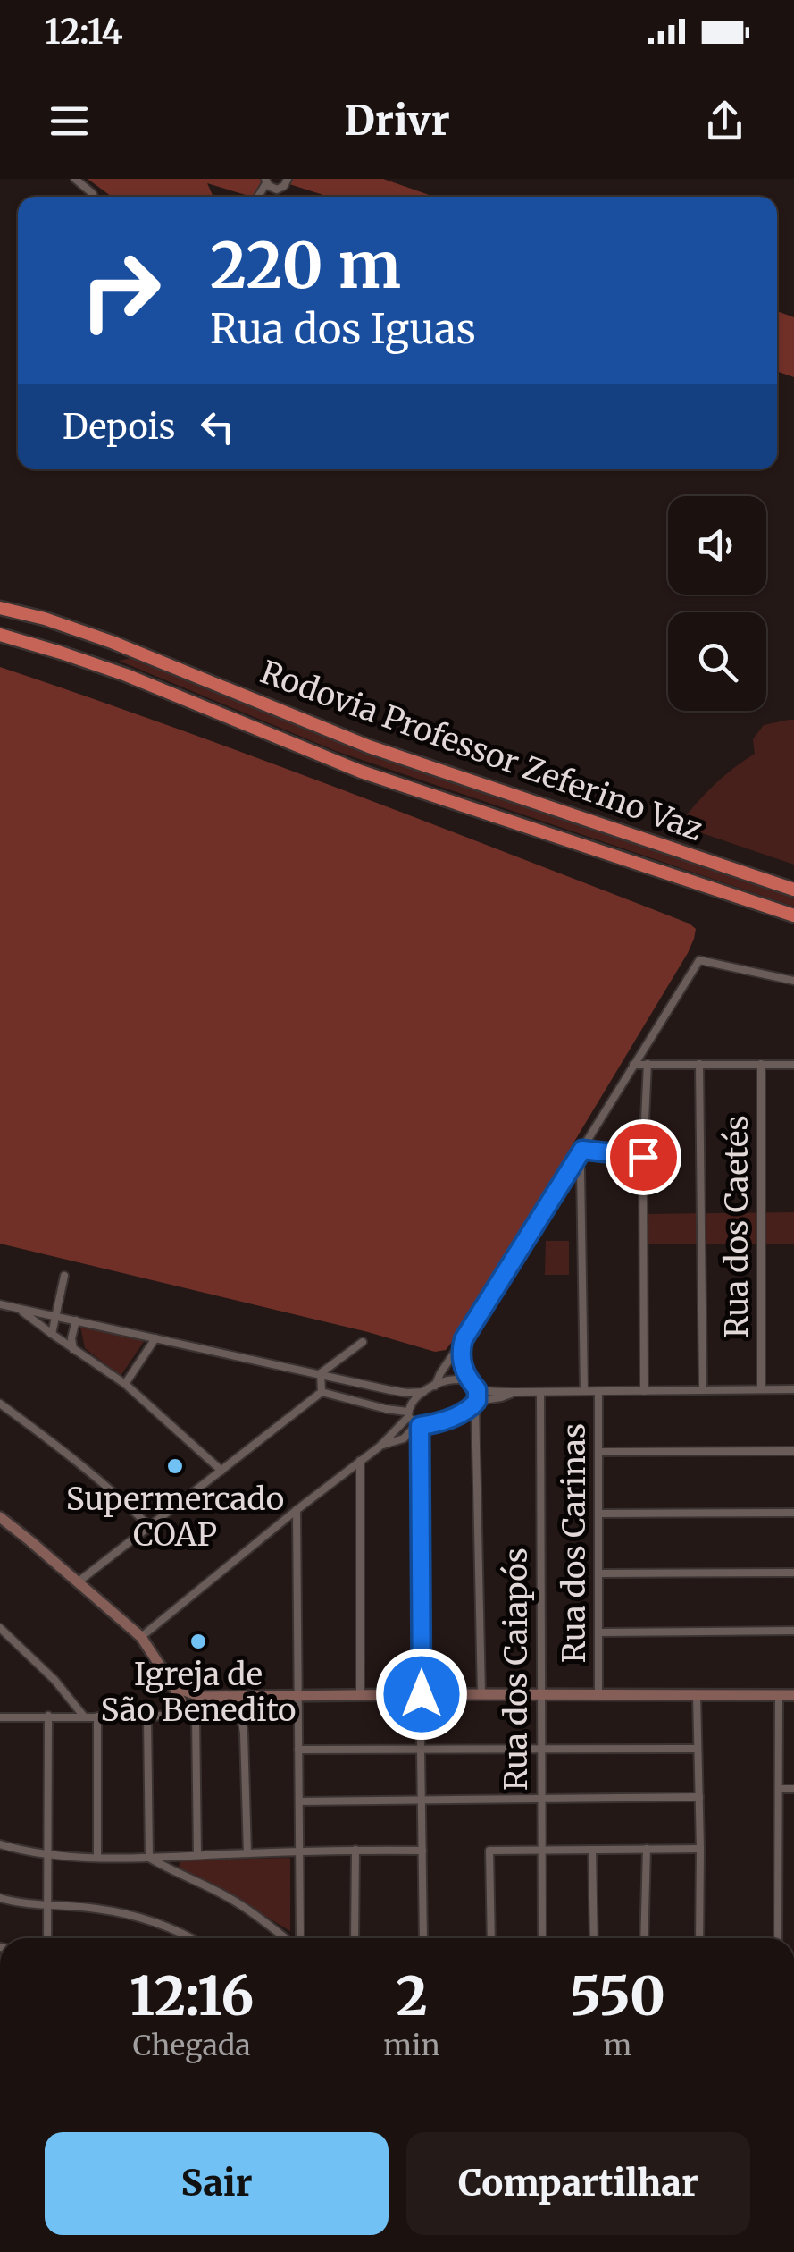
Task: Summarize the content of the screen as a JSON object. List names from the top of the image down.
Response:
{
  "streets": {
    "highway": ["Rodovia Professor Zeferino Vaz"],
    "street": ["Rua dos Caetés", "Rua dos Carinas", "Rua dos Caiapós"]
  },
  "places": ["Supermercado COAP", "Igreja de São Benedito"],
  "page": {
    "status": "12:14",
    "header": "Drivr",
    "turn": ["220 m", "Rua dos Iguas"],
    "then": "Depois",
    "eta": [
      "12:16",
      "Chegada",
      "2",
      "min",
      "550",
      "m"
    ],
    "buttons": ["Sair", "Compartilhar"]
  }
}
